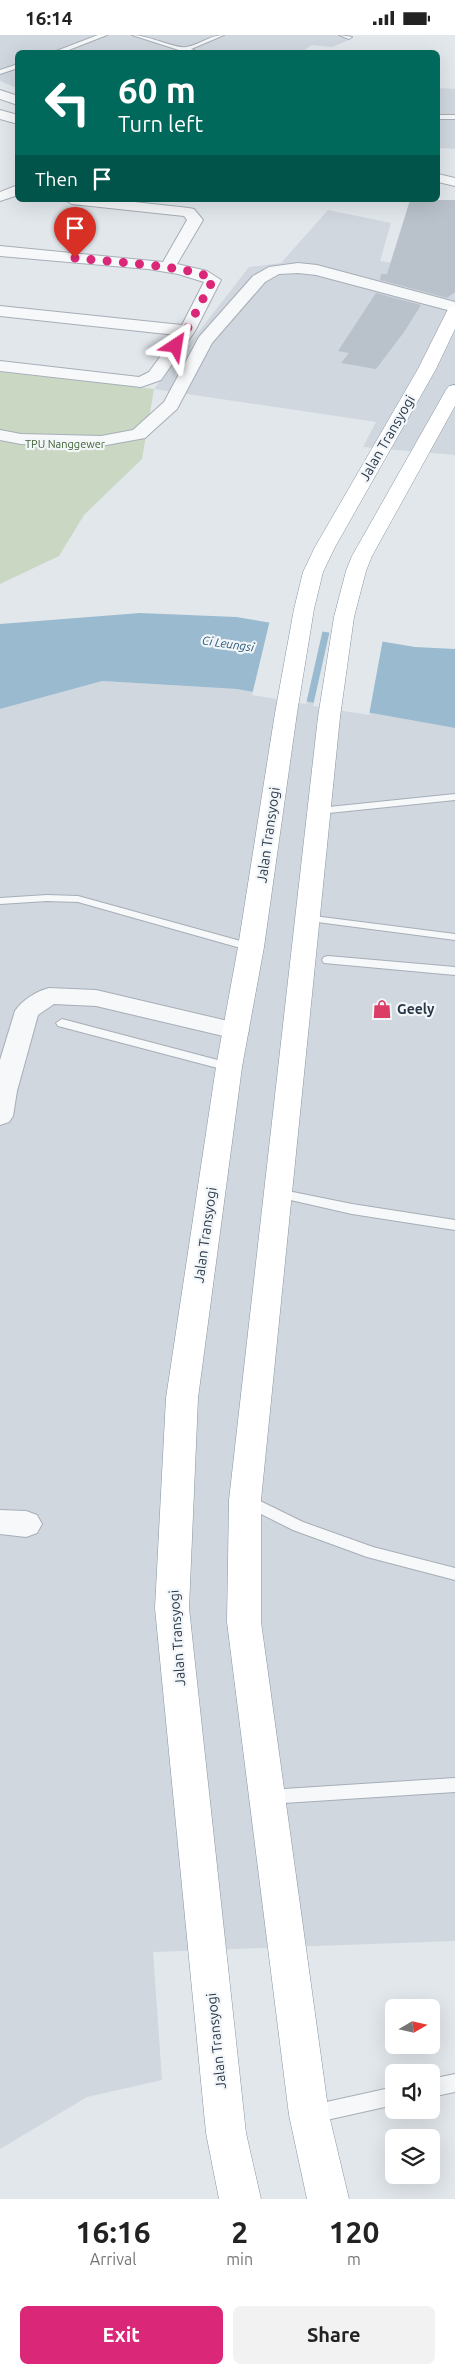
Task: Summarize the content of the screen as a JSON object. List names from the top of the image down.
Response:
{
  "streets": {
    "highway": ["Jalan Transyogi"]
  },
  "water": ["Ci Leungsi"],
  "parks": ["TPU Nanggewer"],
  "places": {
    "shop": ["Geely"]
  },
  "north": "right",
  "page": {
    "status": "16:14",
    "turn": ["60 m", "Turn left"],
    "then": "Then",
    "eta": [
      "16:16",
      "Arrival",
      "2",
      "min",
      "120",
      "m"
    ],
    "buttons": ["Exit", "Share"]
  }
}
